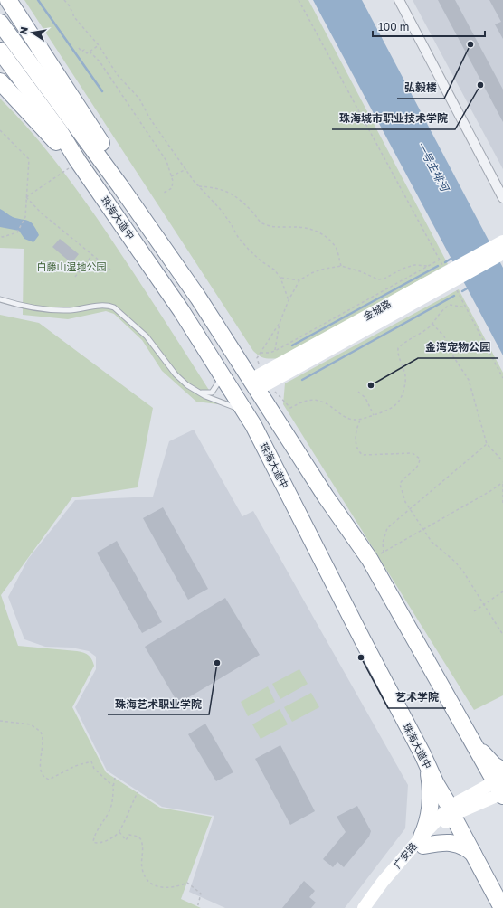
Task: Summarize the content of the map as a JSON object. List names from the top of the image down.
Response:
{
  "streets": {
    "highway": ["珠海大道中"],
    "street": ["金城路", "广安路"]
  },
  "crossings": [
    ["珠海大道中", "金城路"],
    ["珠海大道中", "广安路"]
  ],
  "water": ["一号主排河"],
  "parks": ["白藤山湿地公园"],
  "places": [
    "弘毅楼",
    "珠海城市职业技术学院",
    "金湾宠物公园",
    "艺术学院",
    "珠海艺术职业学院"
  ],
  "scale_bar": "100 m",
  "north": "left"
}
